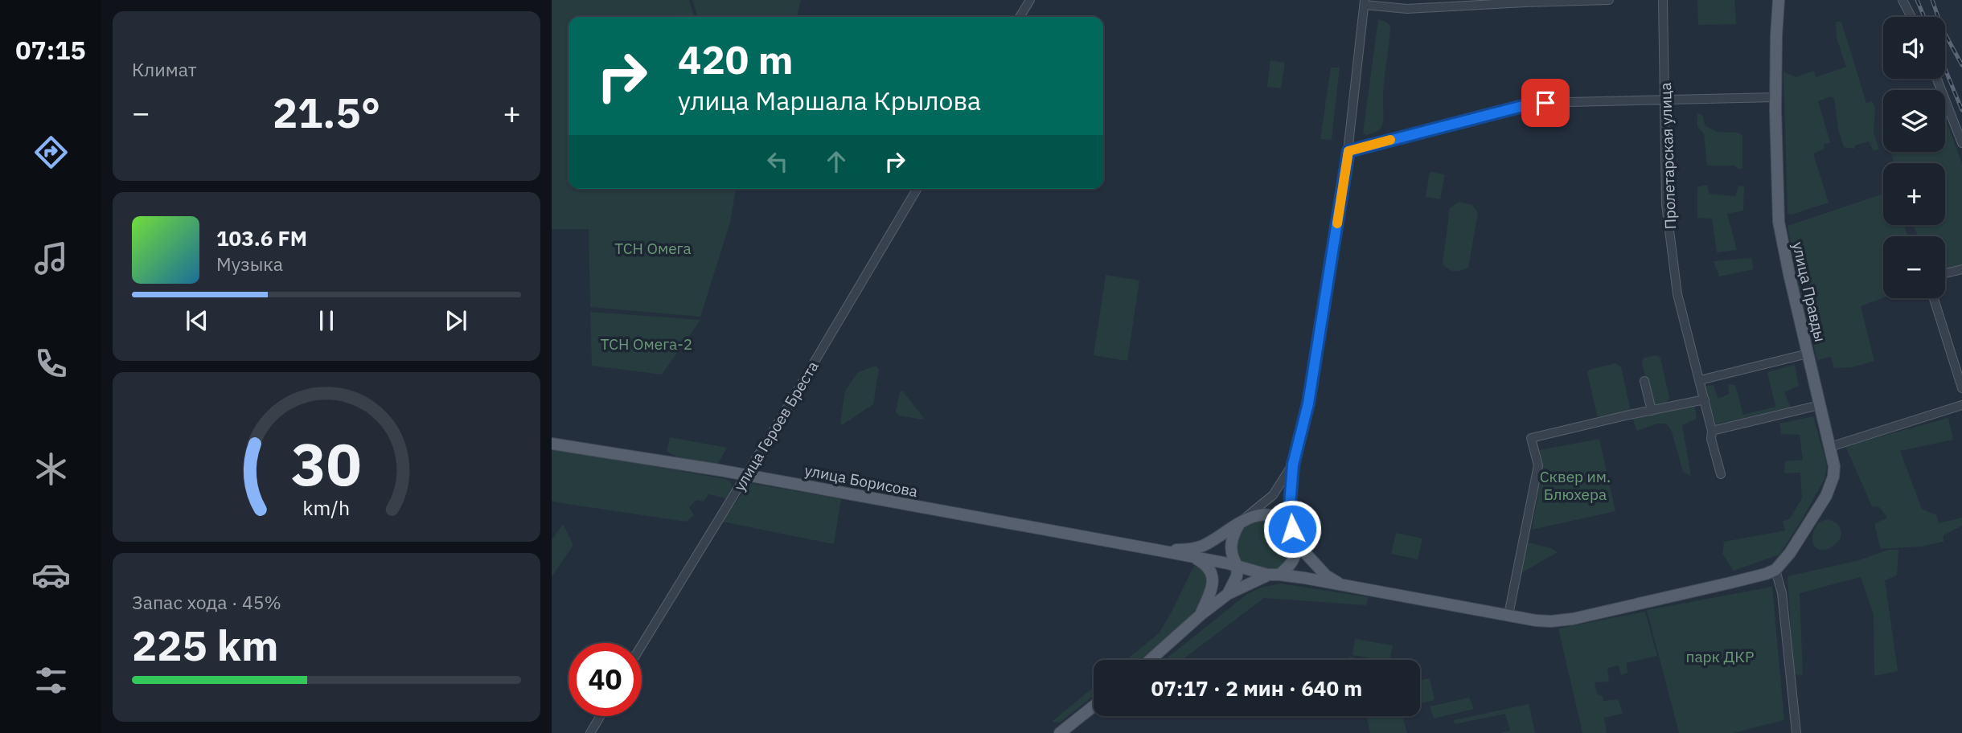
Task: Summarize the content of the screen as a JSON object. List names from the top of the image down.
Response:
{
  "streets": {
    "main road": ["улица Правды", "улица Борисова"],
    "street": ["Пролетарская улица", "улица Героев Бреста"]
  },
  "crossings": [
    ["улица Героев Бреста", "улица Борисова"]
  ],
  "parks": [
    "ТСН Омега",
    "ТСН Омега-2",
    "Сквер им. Блюхера",
    "парк ДКР"
  ],
  "page": {
    "tabs": "07:15",
    "tile": [
      "Климат",
      ["Запас хода · 45%", "225 km"]
    ],
    "map_buttons": ["+", "−"],
    "turn": ["420 m", "улица Маршала Крылова"],
    "heat": ["−", "21.5°", "+"],
    "song": ["103.6 FM", "Музыка"],
    "limit": "40",
    "trip": "07:17 · 2 мин · 640 m",
    "gauge": ["30", "km/h"]
  }
}
